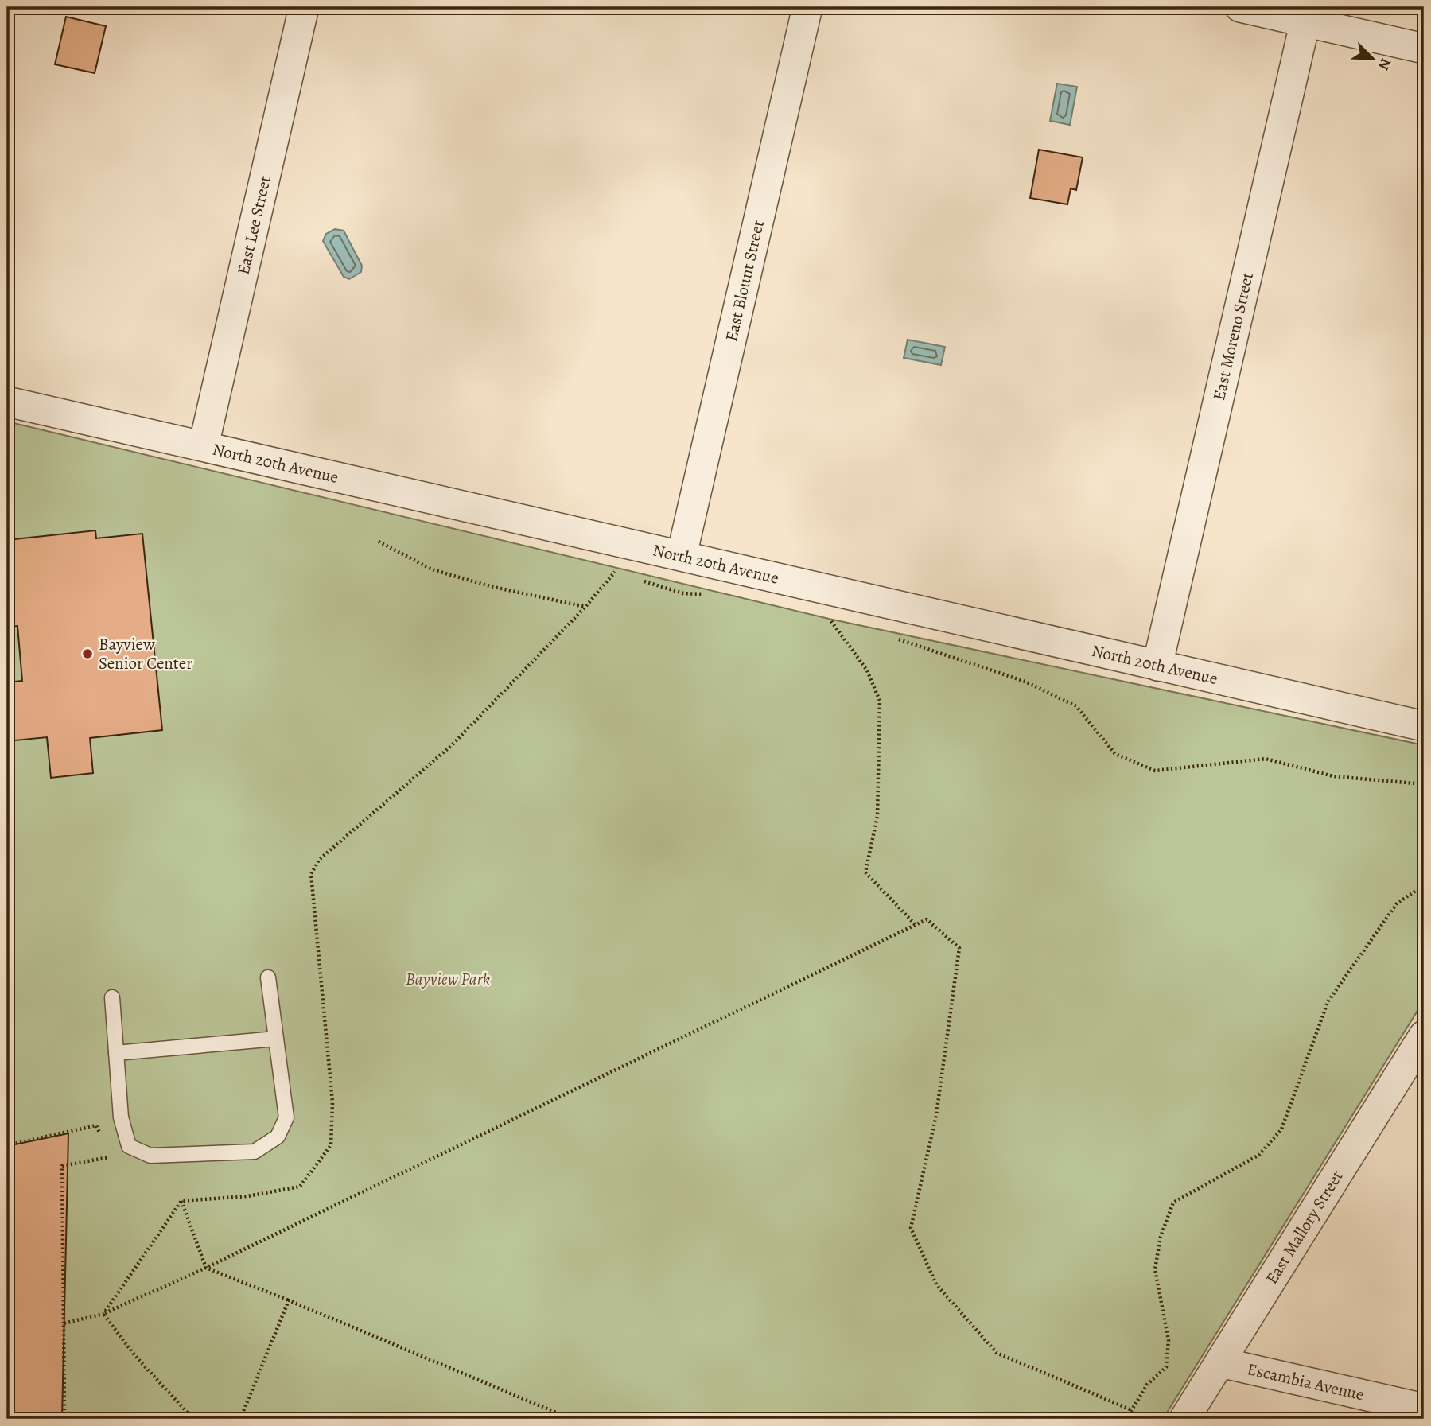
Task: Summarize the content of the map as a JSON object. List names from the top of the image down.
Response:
{
  "streets": {
    "street": [
      "East Lee Street",
      "East Blount Street",
      "East Moreno Street",
      "North 20th Avenue",
      "East Mallory Street",
      "Escambia Avenue"
    ]
  },
  "crossings": [
    ["East Lee Street", "North 20th Avenue"],
    ["East Blount Street", "North 20th Avenue"],
    ["East Moreno Street", "North 20th Avenue"],
    ["East Mallory Street", "Escambia Avenue"]
  ],
  "parks": ["Bayview Park"],
  "places": ["Bayview Senior Center"],
  "north": "bottom right"
}
